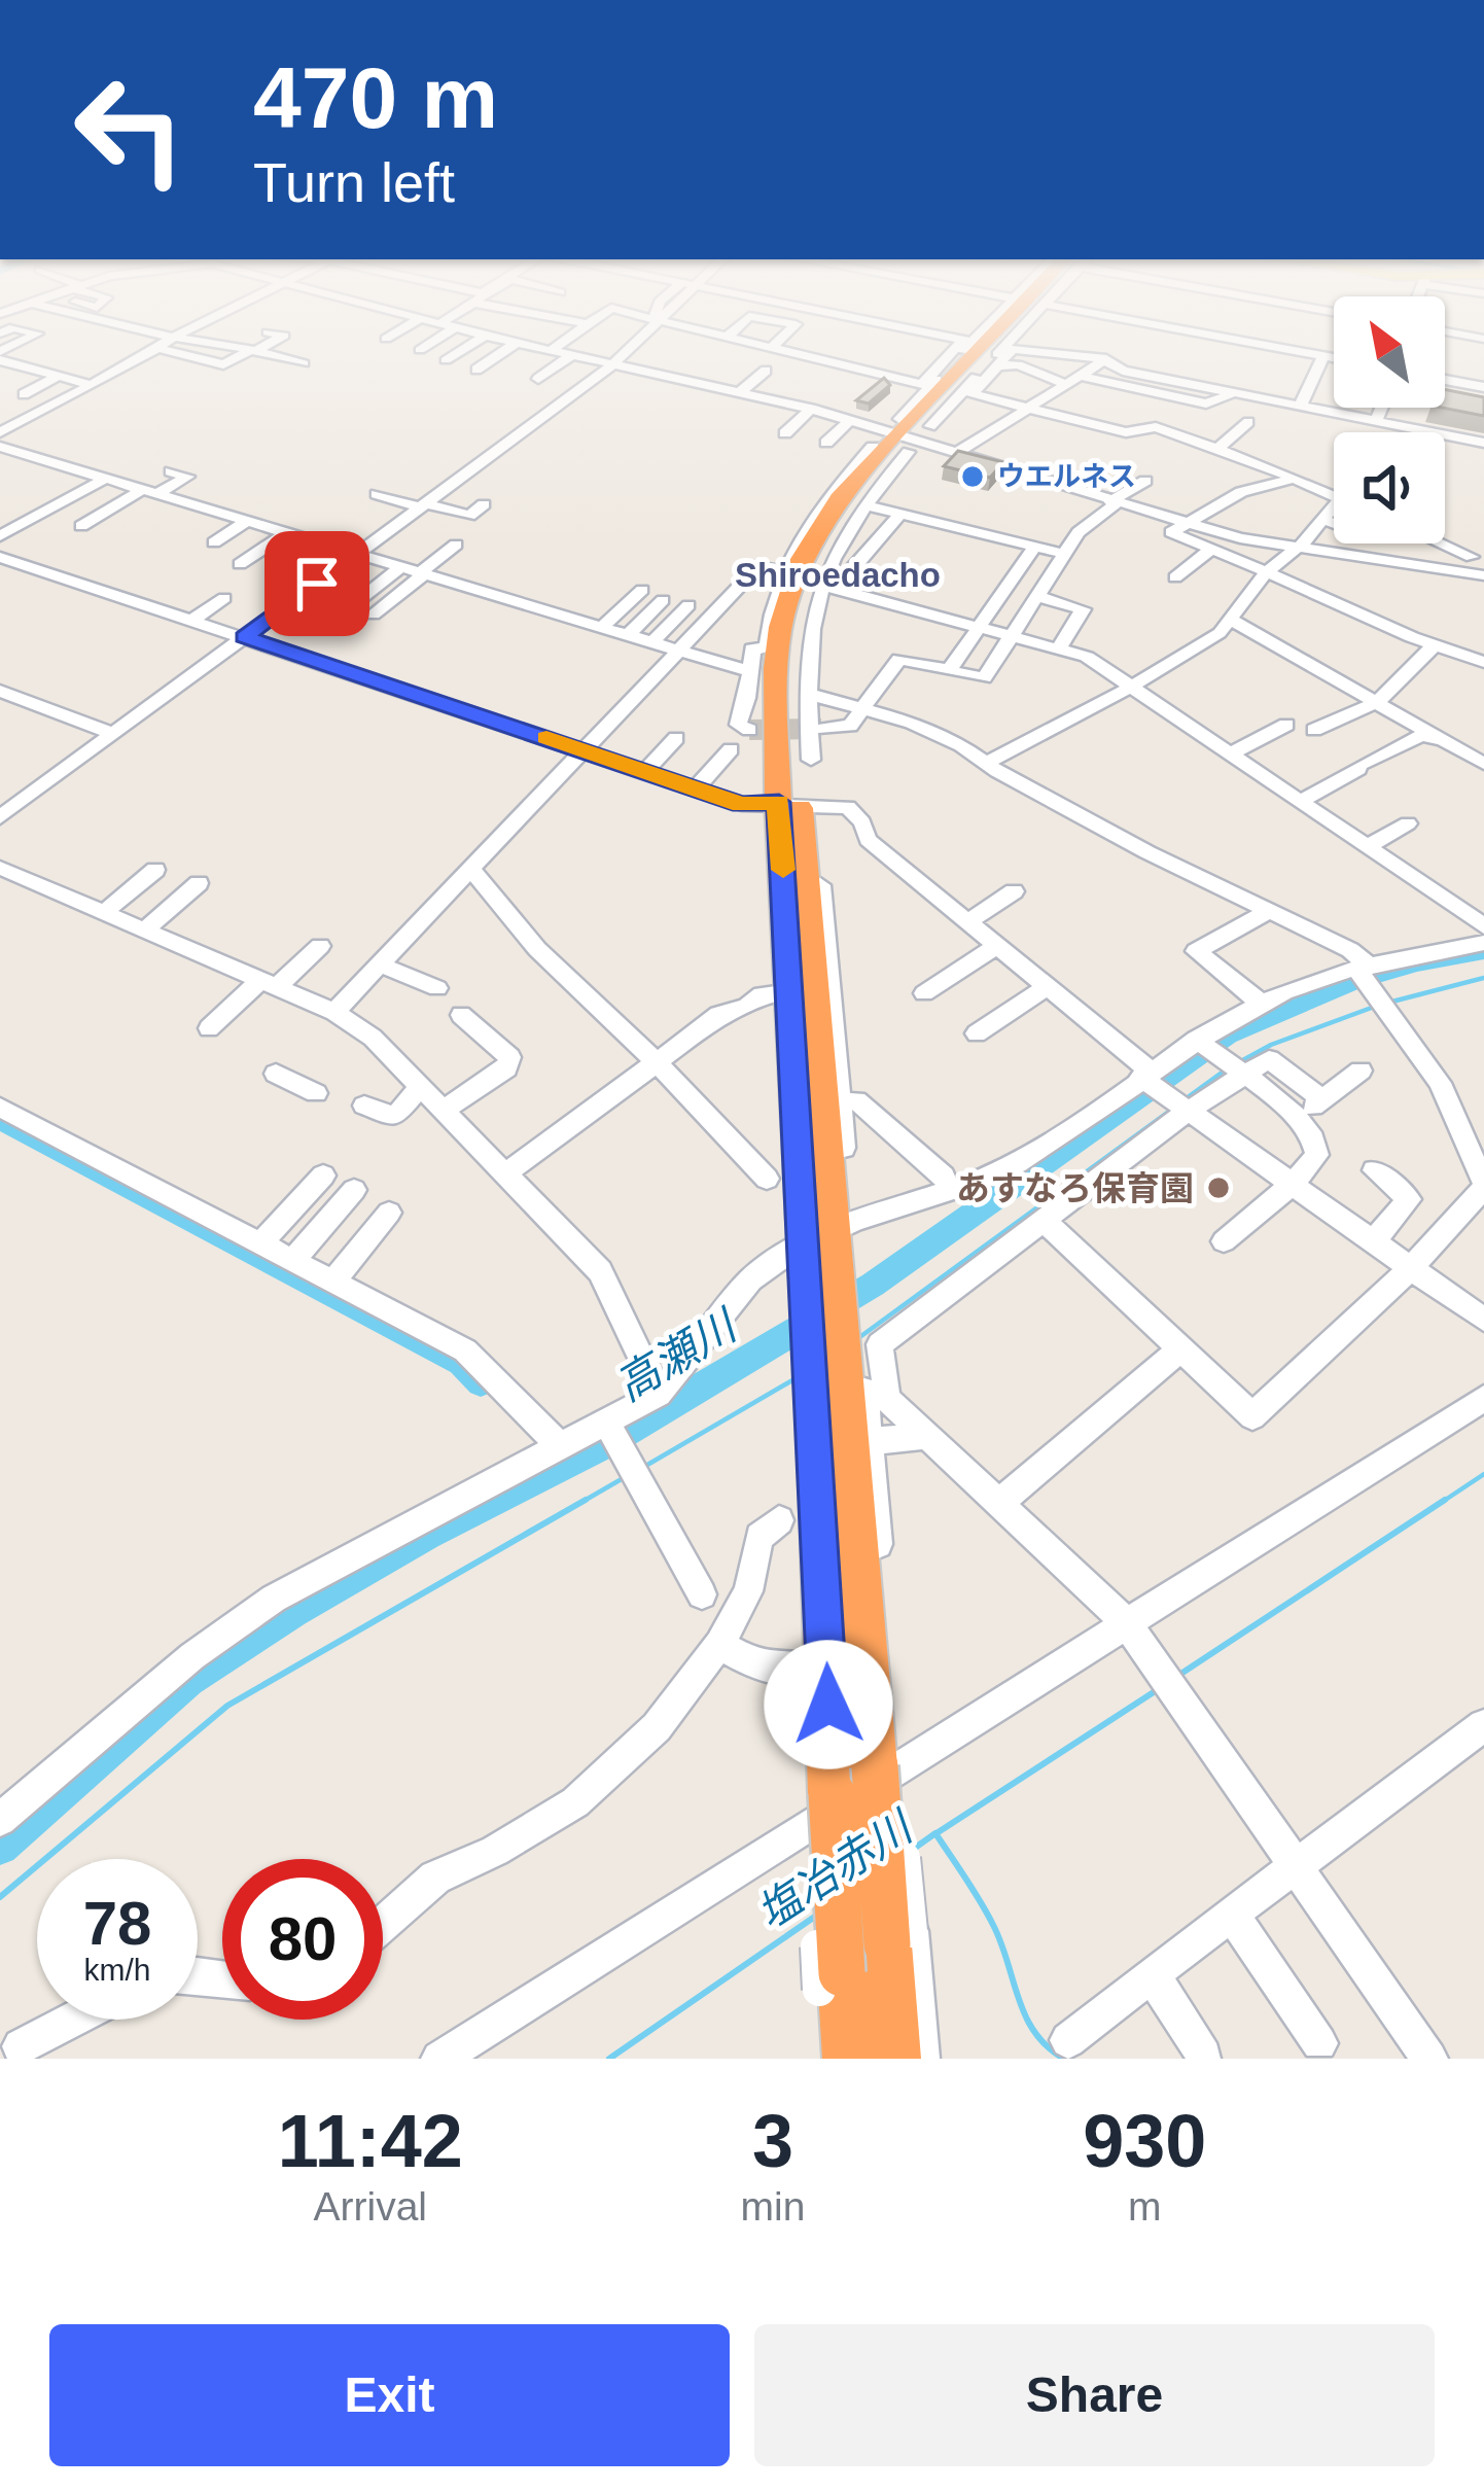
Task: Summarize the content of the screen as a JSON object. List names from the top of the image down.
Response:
{
  "districts": ["Shiroedacho"],
  "water": ["高瀬川", "塩冶赤川"],
  "places": ["ウエルネス", "あすなろ保育園"],
  "north": "top left",
  "page": {
    "turn": ["470 m", "Turn left"],
    "speed": "78 km/h",
    "limit": "80",
    "eta": [
      "11:42",
      "Arrival",
      "3",
      "min",
      "930",
      "m"
    ],
    "buttons": ["Exit", "Share"]
  }
}
